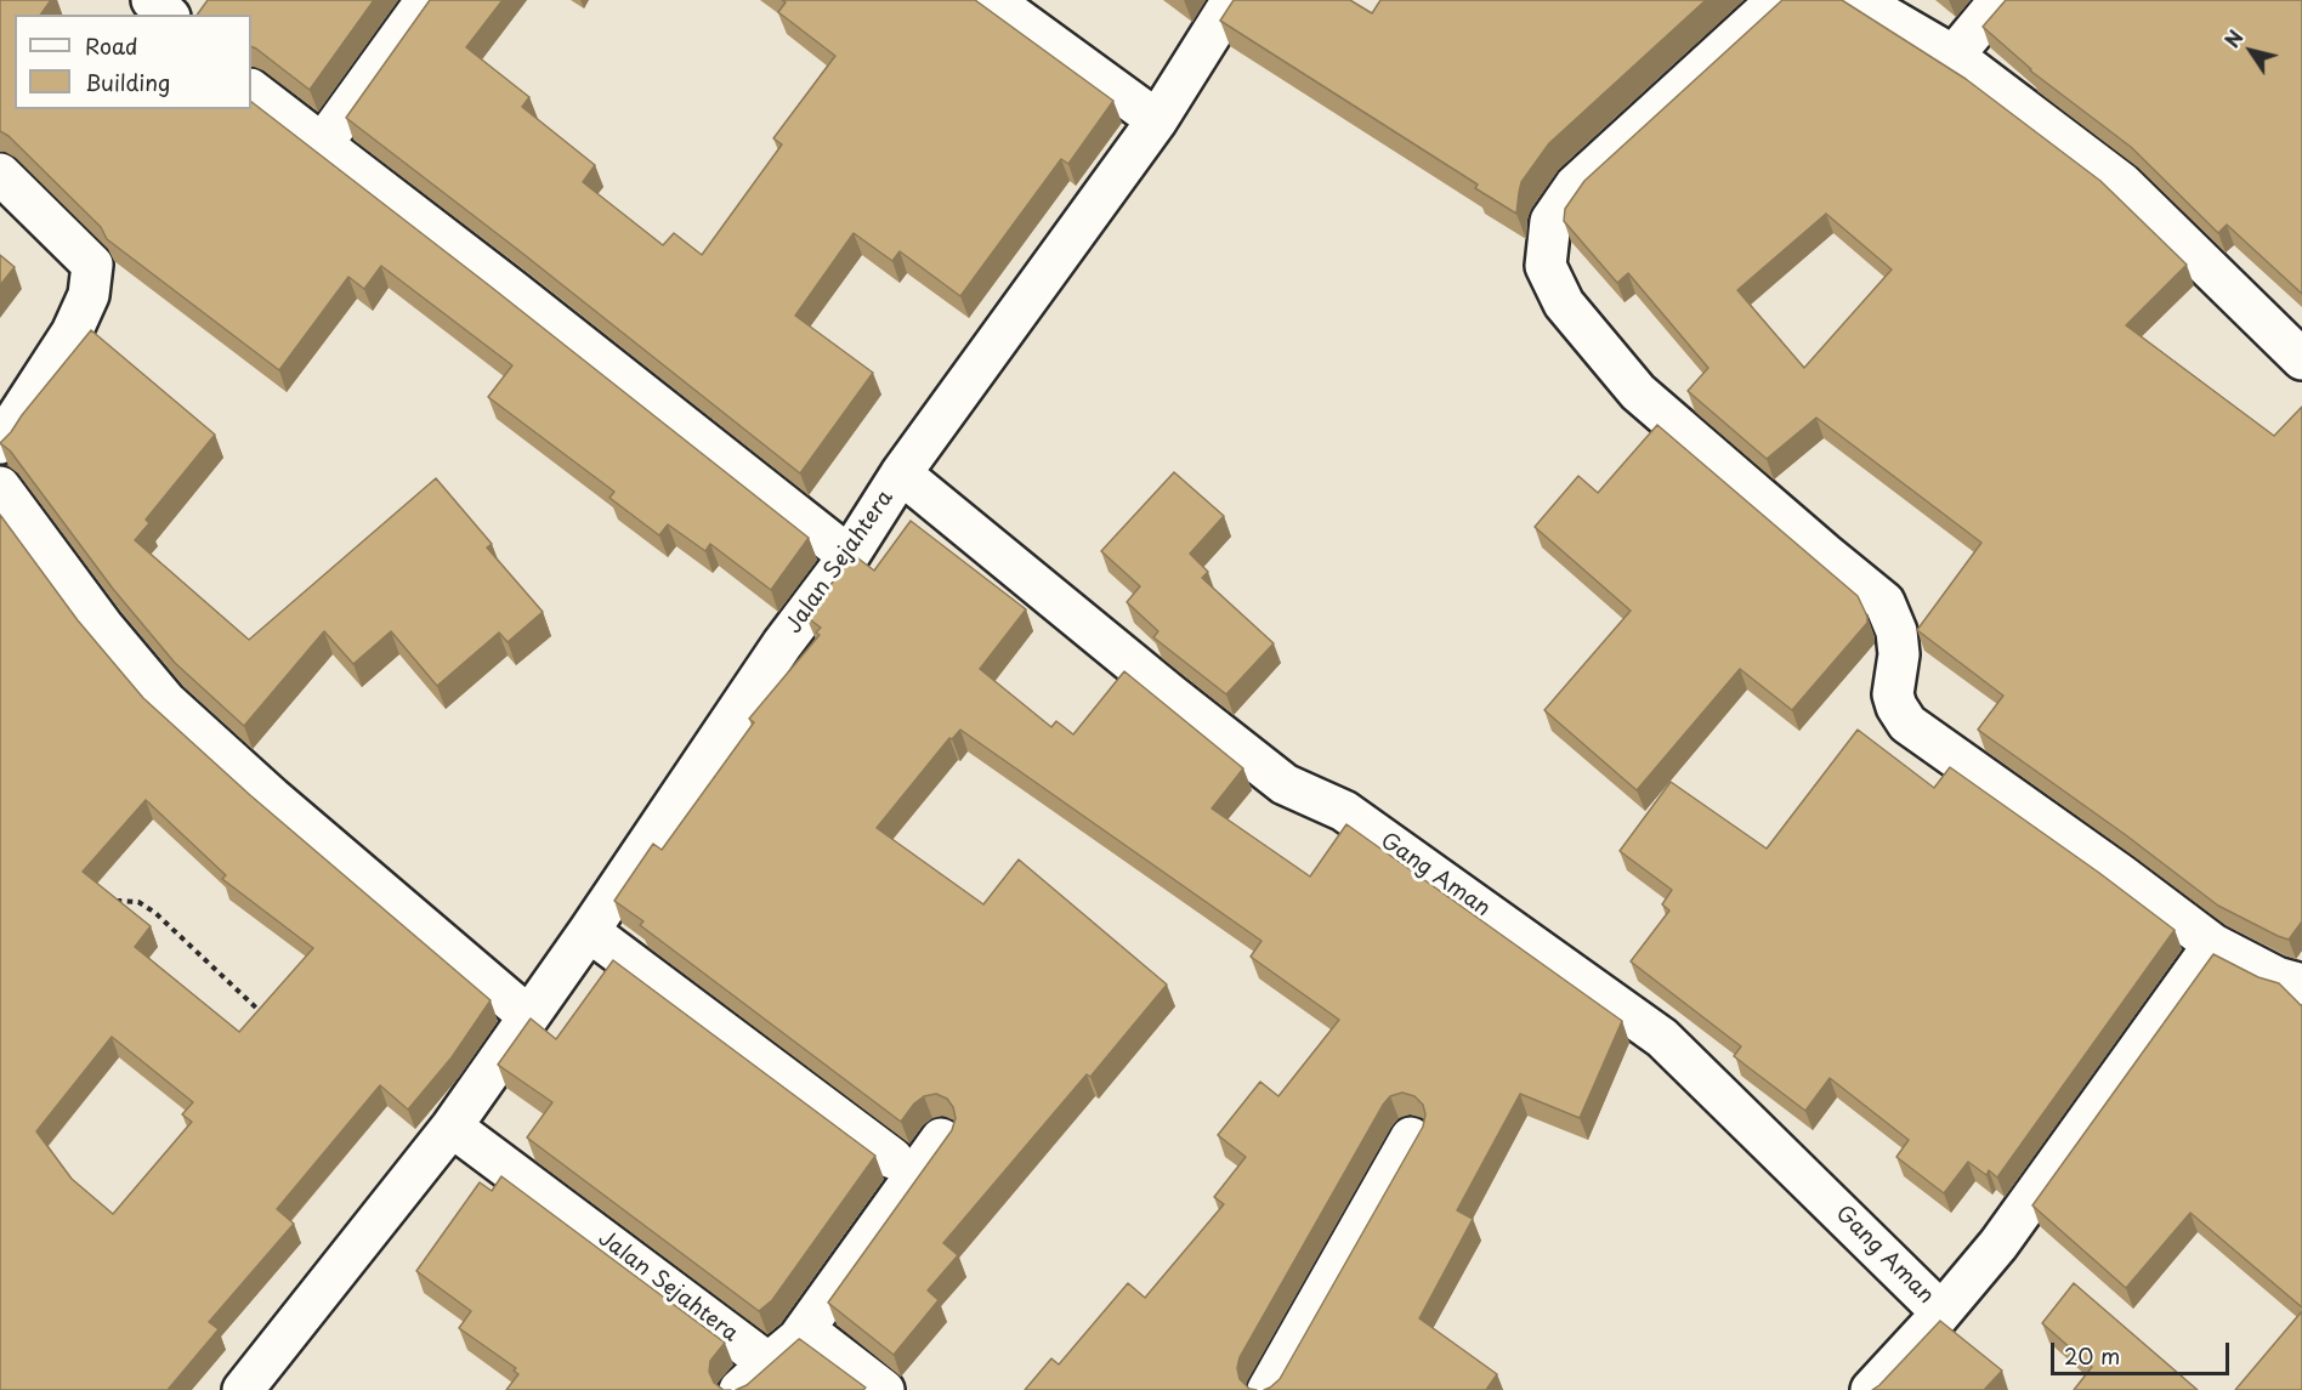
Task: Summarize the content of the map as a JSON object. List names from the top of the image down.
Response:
{
  "streets": {
    "street": ["Jalan Sejahtera", "Gang Aman"]
  },
  "crossings": [
    ["Jalan Sejahtera", "Gang Aman"]
  ],
  "legend": ["Road", "Building"],
  "scale_bar": "20 m",
  "north": "top left"
}
